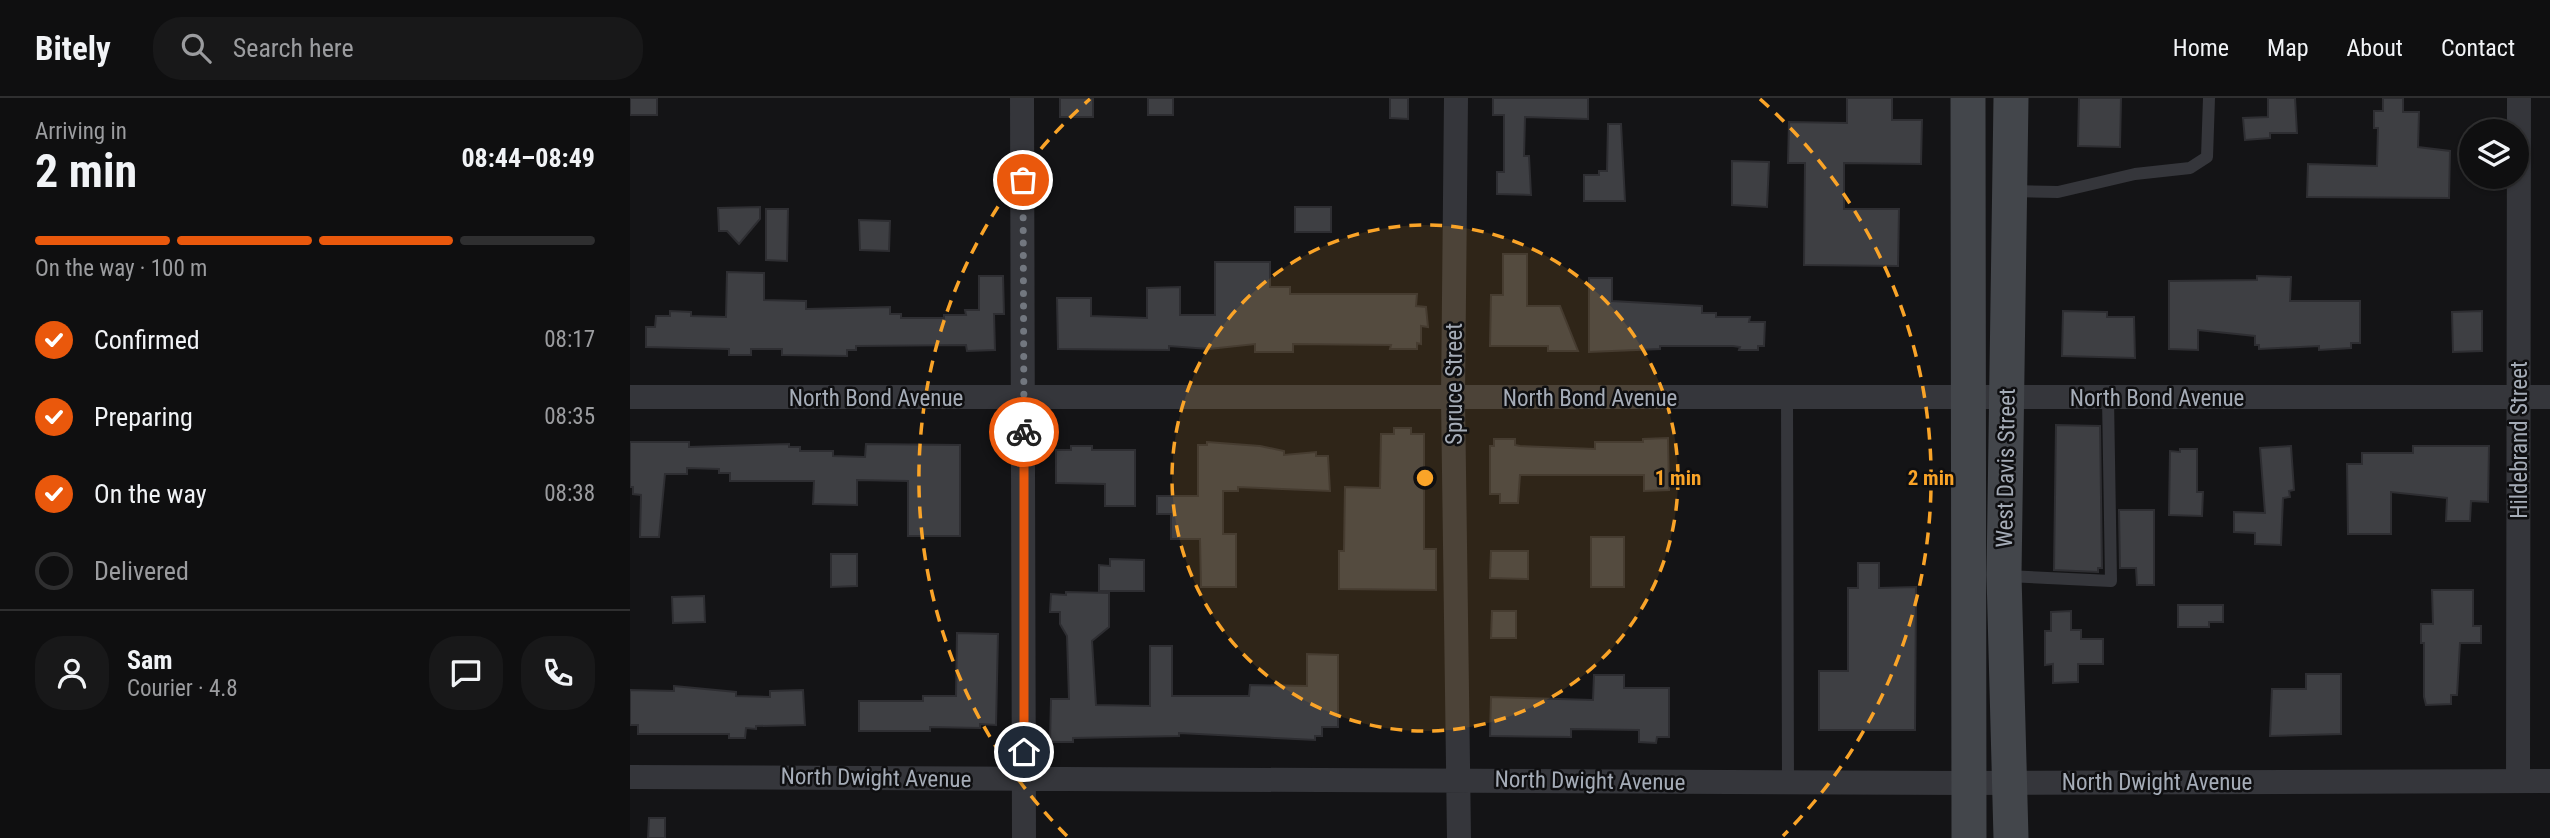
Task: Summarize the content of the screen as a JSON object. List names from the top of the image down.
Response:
{
  "streets": {
    "main road": ["West Davis Street"],
    "street": [
      "Spruce Street",
      "North Bond Avenue",
      "Hildebrand Street",
      "North Dwight Avenue"
    ]
  },
  "crossings": [
    ["Spruce Street", "North Bond Avenue"],
    ["Spruce Street", "North Dwight Avenue"],
    ["North Bond Avenue", "Hildebrand Street"],
    ["North Bond Avenue", "West Davis Street"],
    ["Hildebrand Street", "North Dwight Avenue"],
    ["West Davis Street", "North Dwight Avenue"]
  ],
  "page": {
    "header": "Bitely",
    "search": "Search here",
    "nav": [
      "Home",
      "Map",
      "About",
      "Contact"
    ],
    "heading": ["2 min", "Arriving in", "08:44–08:49"],
    "panel": ["Sam", "Courier · 4.8"],
    "bar": "On the way · 100 m",
    "list": [
      ["Confirmed", "08:17"],
      ["Preparing", "08:35"],
      ["On the way", "08:38"],
      "Delivered"
    ]
  },
  "rings": ["1 min", "2 min"]
}
